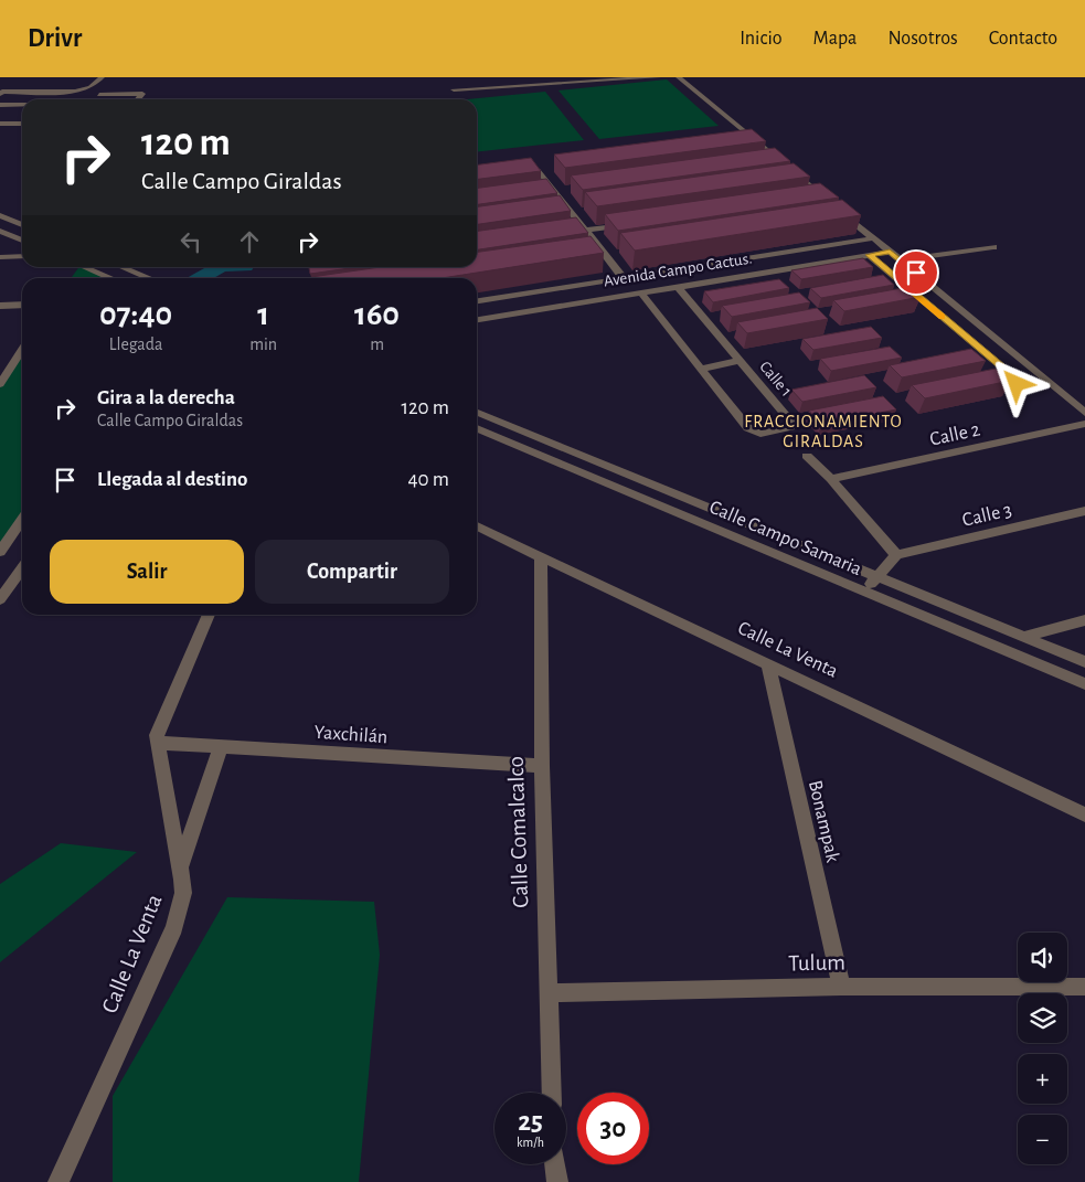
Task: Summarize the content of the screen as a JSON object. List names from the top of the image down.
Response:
{
  "streets": {
    "street": [
      "Avenida Campo Cactus.",
      "Calle 1",
      "Calle 2",
      "Calle 3",
      "Calle Campo Samaria",
      "Calle La Venta",
      "Yaxchilán",
      "Bonampak",
      "Calle Comalcalco",
      "Tulum"
    ]
  },
  "crossings": [
    ["Avenida Campo Cactus.", "Calle 1"],
    ["Calle La Venta", "Yaxchilán"],
    ["Calle La Venta", "Bonampak"],
    ["Calle La Venta", "Calle Comalcalco"],
    ["Yaxchilán", "Calle Comalcalco"],
    ["Bonampak", "Tulum"],
    ["Calle Comalcalco", "Tulum"]
  ],
  "districts": ["FRACCIONAMIENTO GIRALDAS"],
  "page": {
    "header": "Drivr",
    "nav": [
      "Inicio",
      "Mapa",
      "Nosotros",
      "Contacto"
    ],
    "turn": ["120 m", "Calle Campo Giraldas"],
    "eta": [
      "07:40",
      "Llegada",
      "1",
      "min",
      "160",
      "m"
    ],
    "list": [
      {
        "name": "Gira a la derecha",
        "note": "Calle Campo Giraldas",
        "value": "120 m"
      },
      {
        "name": "Llegada al destino",
        "value": "40 m"
      }
    ],
    "buttons": ["Salir", "Compartir"],
    "map_buttons": ["+", "−"],
    "speed": "25 km/h",
    "limit": "30"
  }
}
